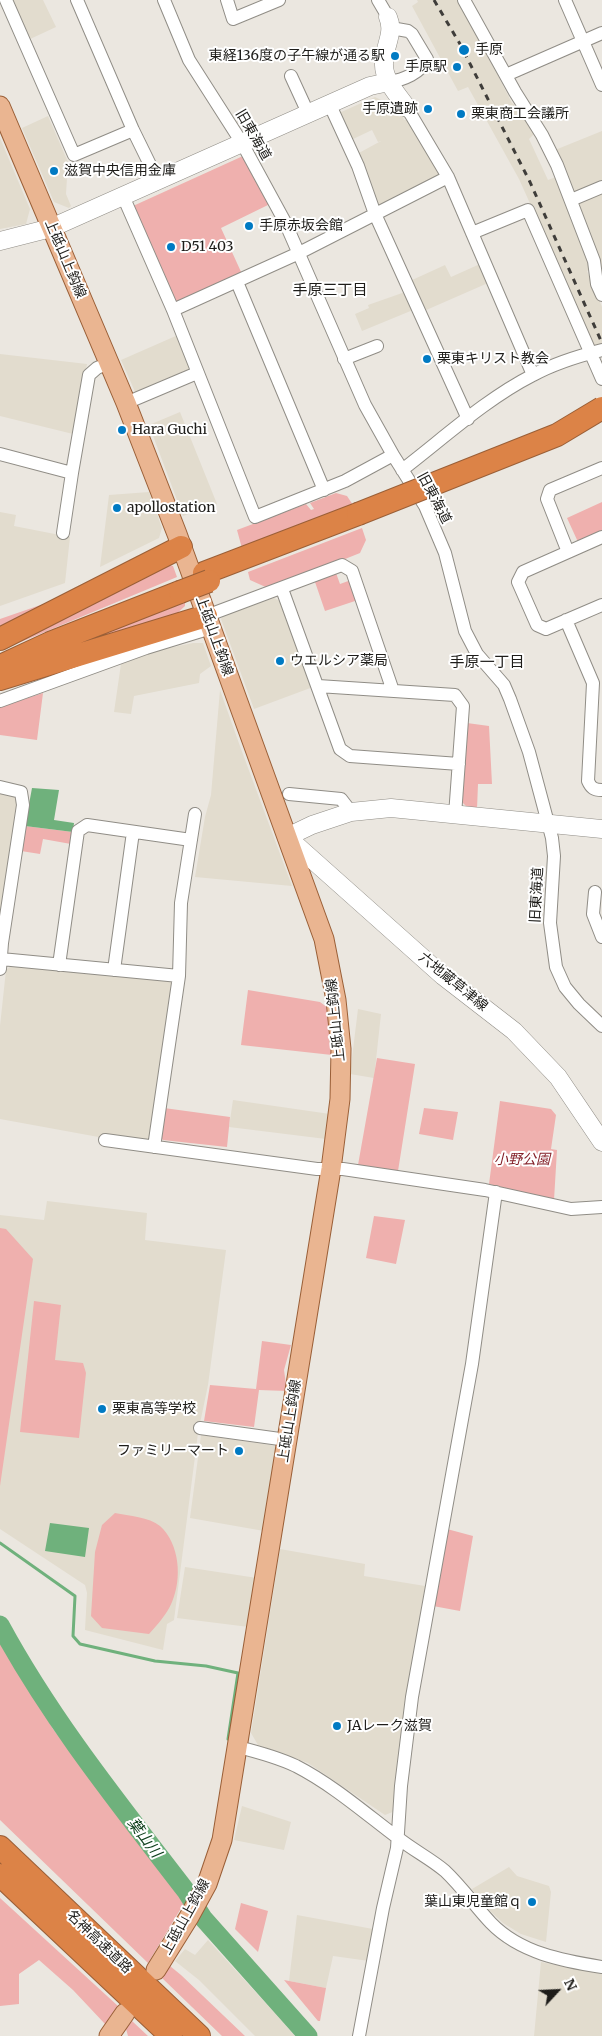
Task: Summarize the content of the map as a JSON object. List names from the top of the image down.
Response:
{
  "streets": {
    "highway": ["名神高速道路"],
    "main road": ["上砥山上鈎線"],
    "street": ["旧東海道", "六地蔵草津線"]
  },
  "crossings": [
    ["上砥山上鈎線", "六地蔵草津線"]
  ],
  "districts": ["手原三丁目", "手原一丁目"],
  "water": ["葉山川"],
  "parks": ["小野公園"],
  "places": [
    "手原",
    "東経136度の子午線が通る駅",
    "手原駅",
    "手原遺跡",
    "栗東商工会議所",
    "滋賀中央信用金庫",
    "手原赤坂会館",
    "D51 403",
    "栗東キリスト教会",
    "Hara Guchi",
    "apollostation",
    "ウエルシア薬局",
    "栗東高等学校",
    "ファミリーマート",
    "JAレーク滋賀",
    "葉山東児童館ｑ"
  ],
  "north": "top right"
}
